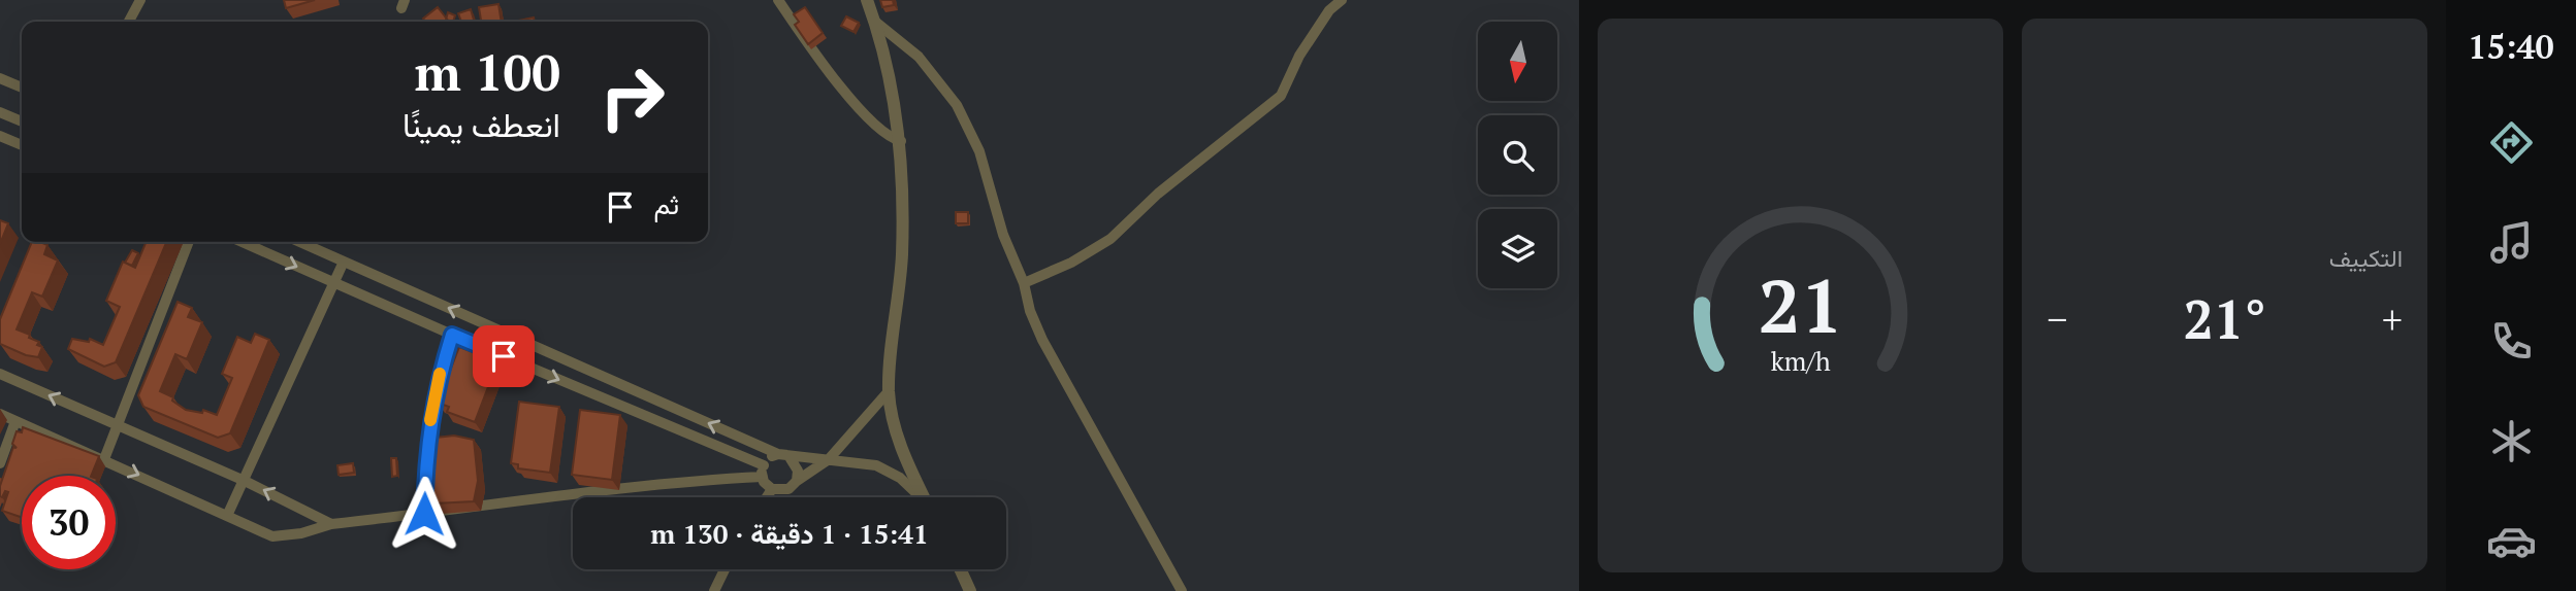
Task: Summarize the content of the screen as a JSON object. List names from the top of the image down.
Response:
{
  "north": "bottom",
  "page": {
    "tabs": "15:40",
    "tile": "التكييف",
    "turn": ["100 m", "انعطف يمينًا"],
    "then": "ثم",
    "heat": ["−", "21°", "+"],
    "limit": "30",
    "trip": "15:41 · 1 دقيقة · 130 m",
    "gauge": ["21", "km/h"]
  }
}
